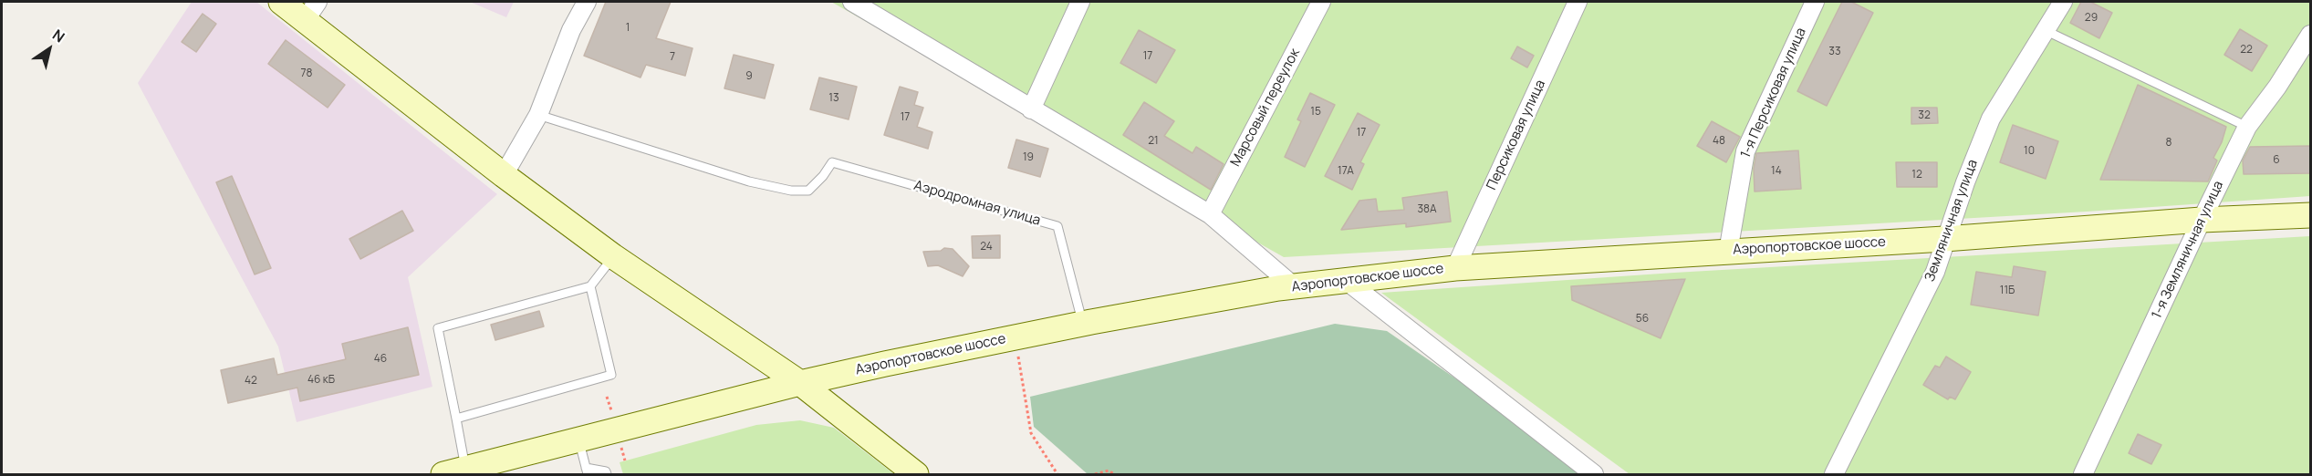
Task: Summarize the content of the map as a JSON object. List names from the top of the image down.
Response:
{
  "streets": {
    "main road": ["Аэропортовское шоссе"],
    "street": [
      "1-я Персиковая улица",
      "Марсовый переулок",
      "Персиковая улица",
      "Земляничная улица",
      "1-я Земляничная улица"
    ],
    "lane": ["Аэродромная улица"]
  },
  "crossings": [
    ["1-я Персиковая улица", "Аэропортовское шоссе"],
    ["Персиковая улица", "Аэропортовское шоссе"],
    ["Аэродромная улица", "Аэропортовское шоссе"],
    ["Земляничная улица", "Аэропортовское шоссе"],
    ["Аэропортовское шоссе", "1-я Земляничная улица"]
  ],
  "house_numbers": [
    "29",
    "1",
    "22",
    "33",
    "17",
    "7",
    "78",
    "9",
    "13",
    "15",
    "32",
    "17",
    "17",
    "21",
    "48",
    "8",
    "10",
    "19",
    "6",
    "17А",
    "14",
    "12",
    "38А",
    "24",
    "11Б",
    "56",
    "46",
    "46 кБ",
    "42"
  ],
  "north": "top right"
}
